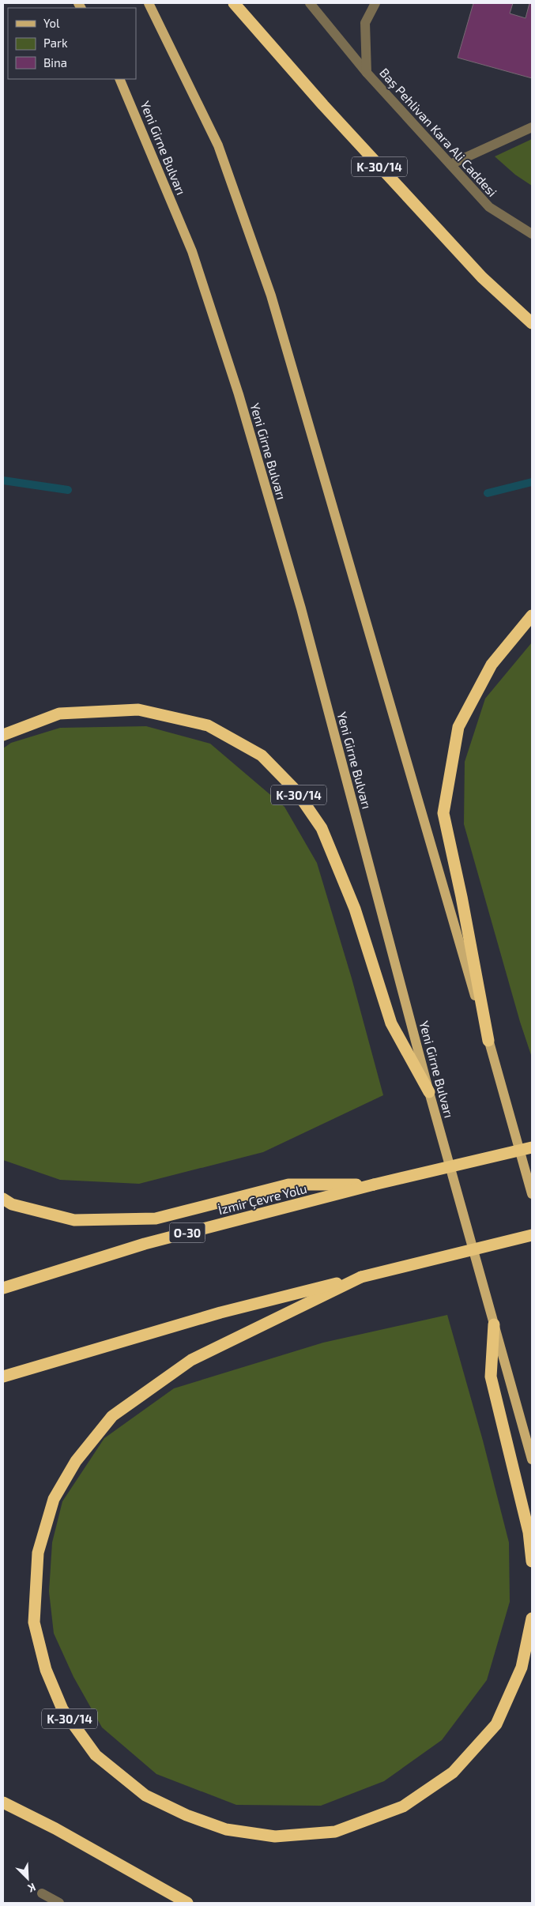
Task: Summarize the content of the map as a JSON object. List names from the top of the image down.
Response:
{
  "streets": {
    "highway": ["K-30/14", "İzmir Çevre Yolu", "O-30"],
    "main road": ["Yeni Girne Bulvarı"],
    "street": ["Baş Pehlivan Kara Ali Caddesi"]
  },
  "crossings": [
    ["Yeni Girne Bulvarı", "K-30/14"]
  ],
  "legend": ["Yol", "Park", "Bina"],
  "north": "bottom right"
}
